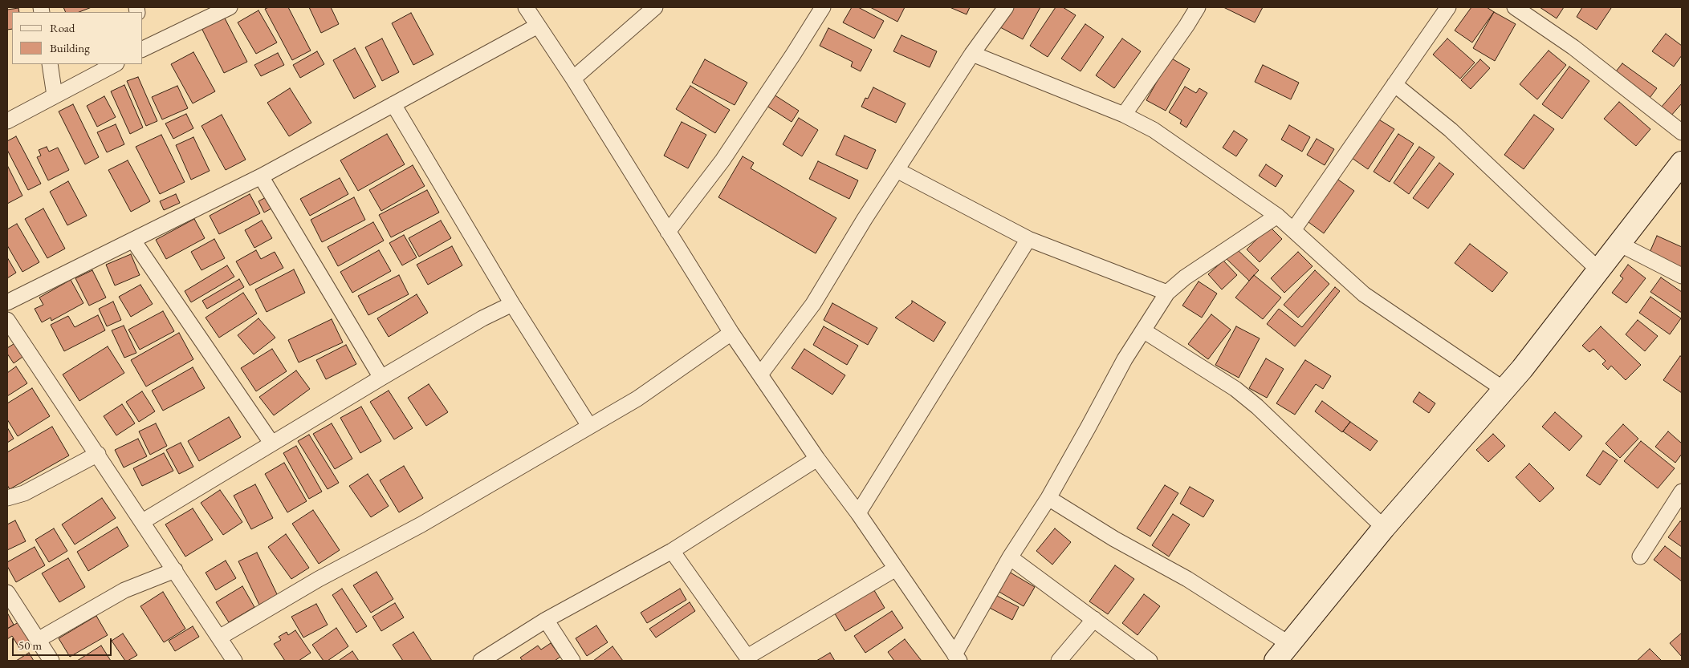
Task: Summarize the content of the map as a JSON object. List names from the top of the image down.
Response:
{
  "legend": ["Road", "Building"],
  "scale_bar": "50 m"
}
